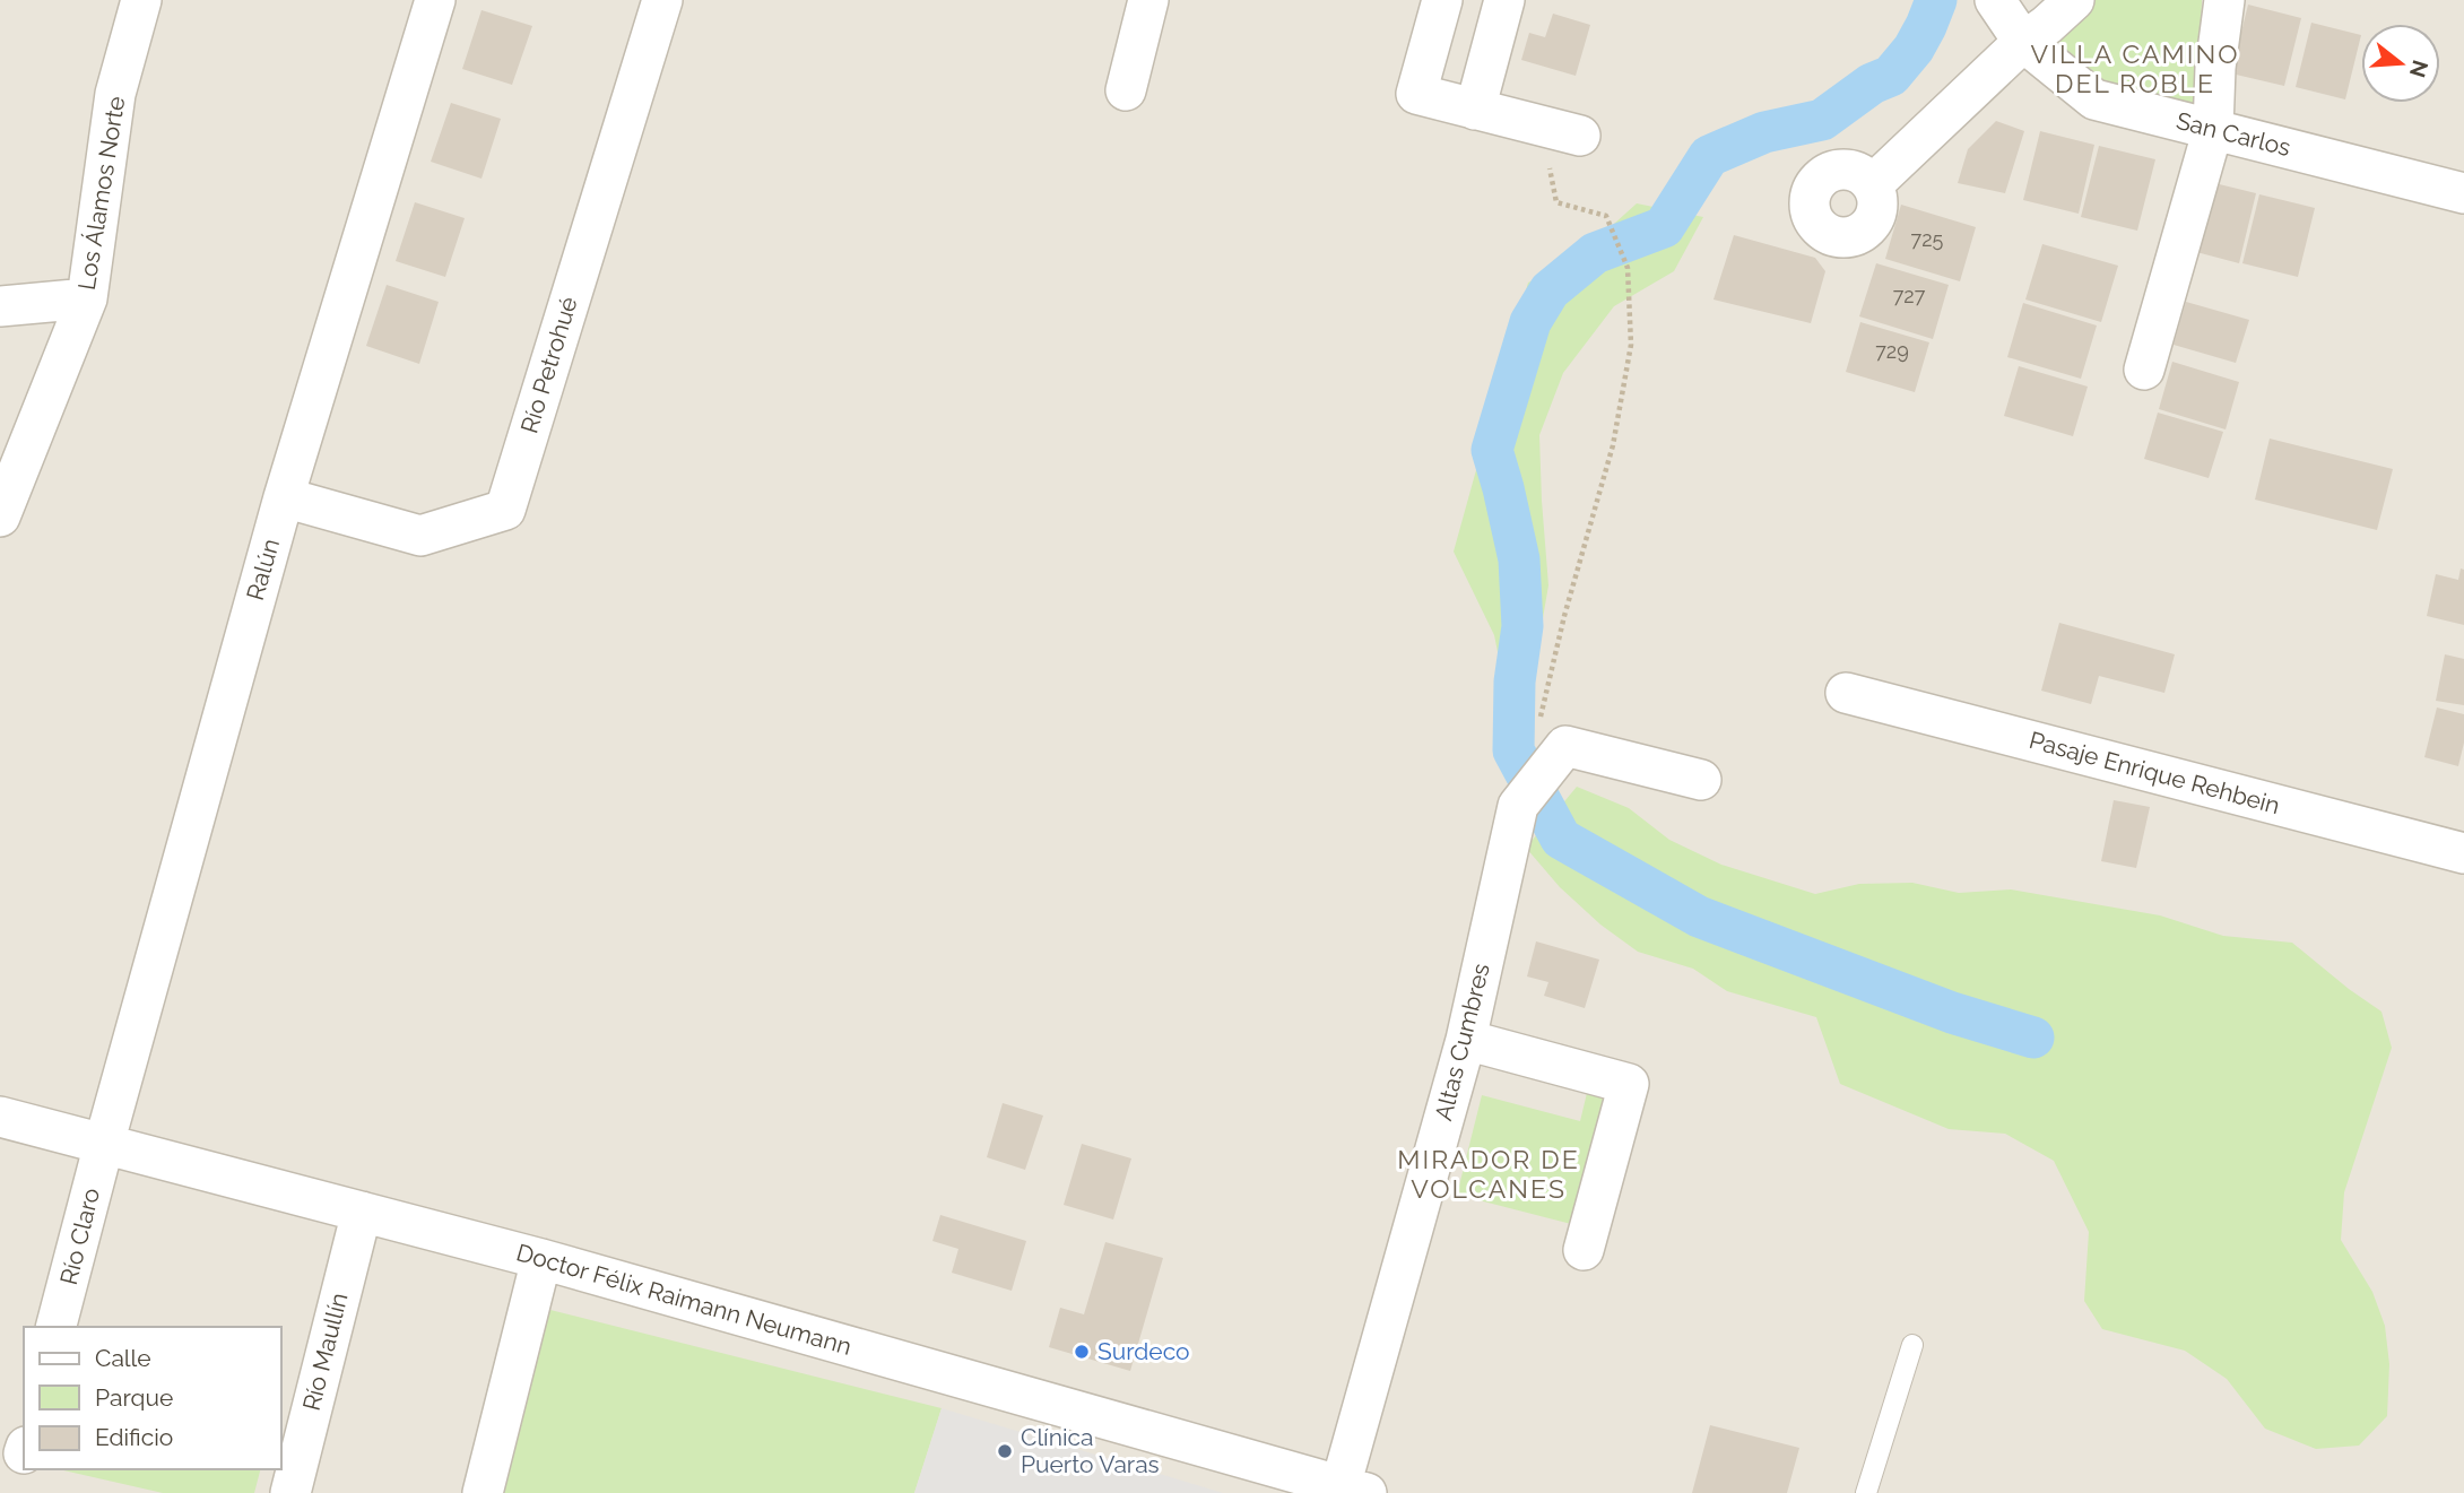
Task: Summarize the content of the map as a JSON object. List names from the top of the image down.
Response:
{
  "streets": {
    "street": [
      "San Carlos",
      "Los Álamos Norte",
      "Río Petrohué",
      "Ralún",
      "Pasaje Enrique Rehbein",
      "Altas Cumbres",
      "Río Claro",
      "Doctor Félix Raimann Neumann",
      "Río Maullín"
    ]
  },
  "crossings": [
    ["Río Petrohué", "Ralún"],
    ["Ralún", "Río Claro"],
    ["Ralún", "Doctor Félix Raimann Neumann"],
    ["Altas Cumbres", "Doctor Félix Raimann Neumann"],
    ["Río Claro", "Doctor Félix Raimann Neumann"],
    ["Doctor Félix Raimann Neumann", "Río Maullín"]
  ],
  "districts": ["VILLA CAMINO DEL ROBLE", "MIRADOR DE VOLCANES"],
  "places": ["Surdeco", "Clínica Puerto Varas"],
  "house_numbers": ["725", "727", "729"],
  "legend": ["Calle", "Parque", "Edificio"],
  "north": "right"
}
